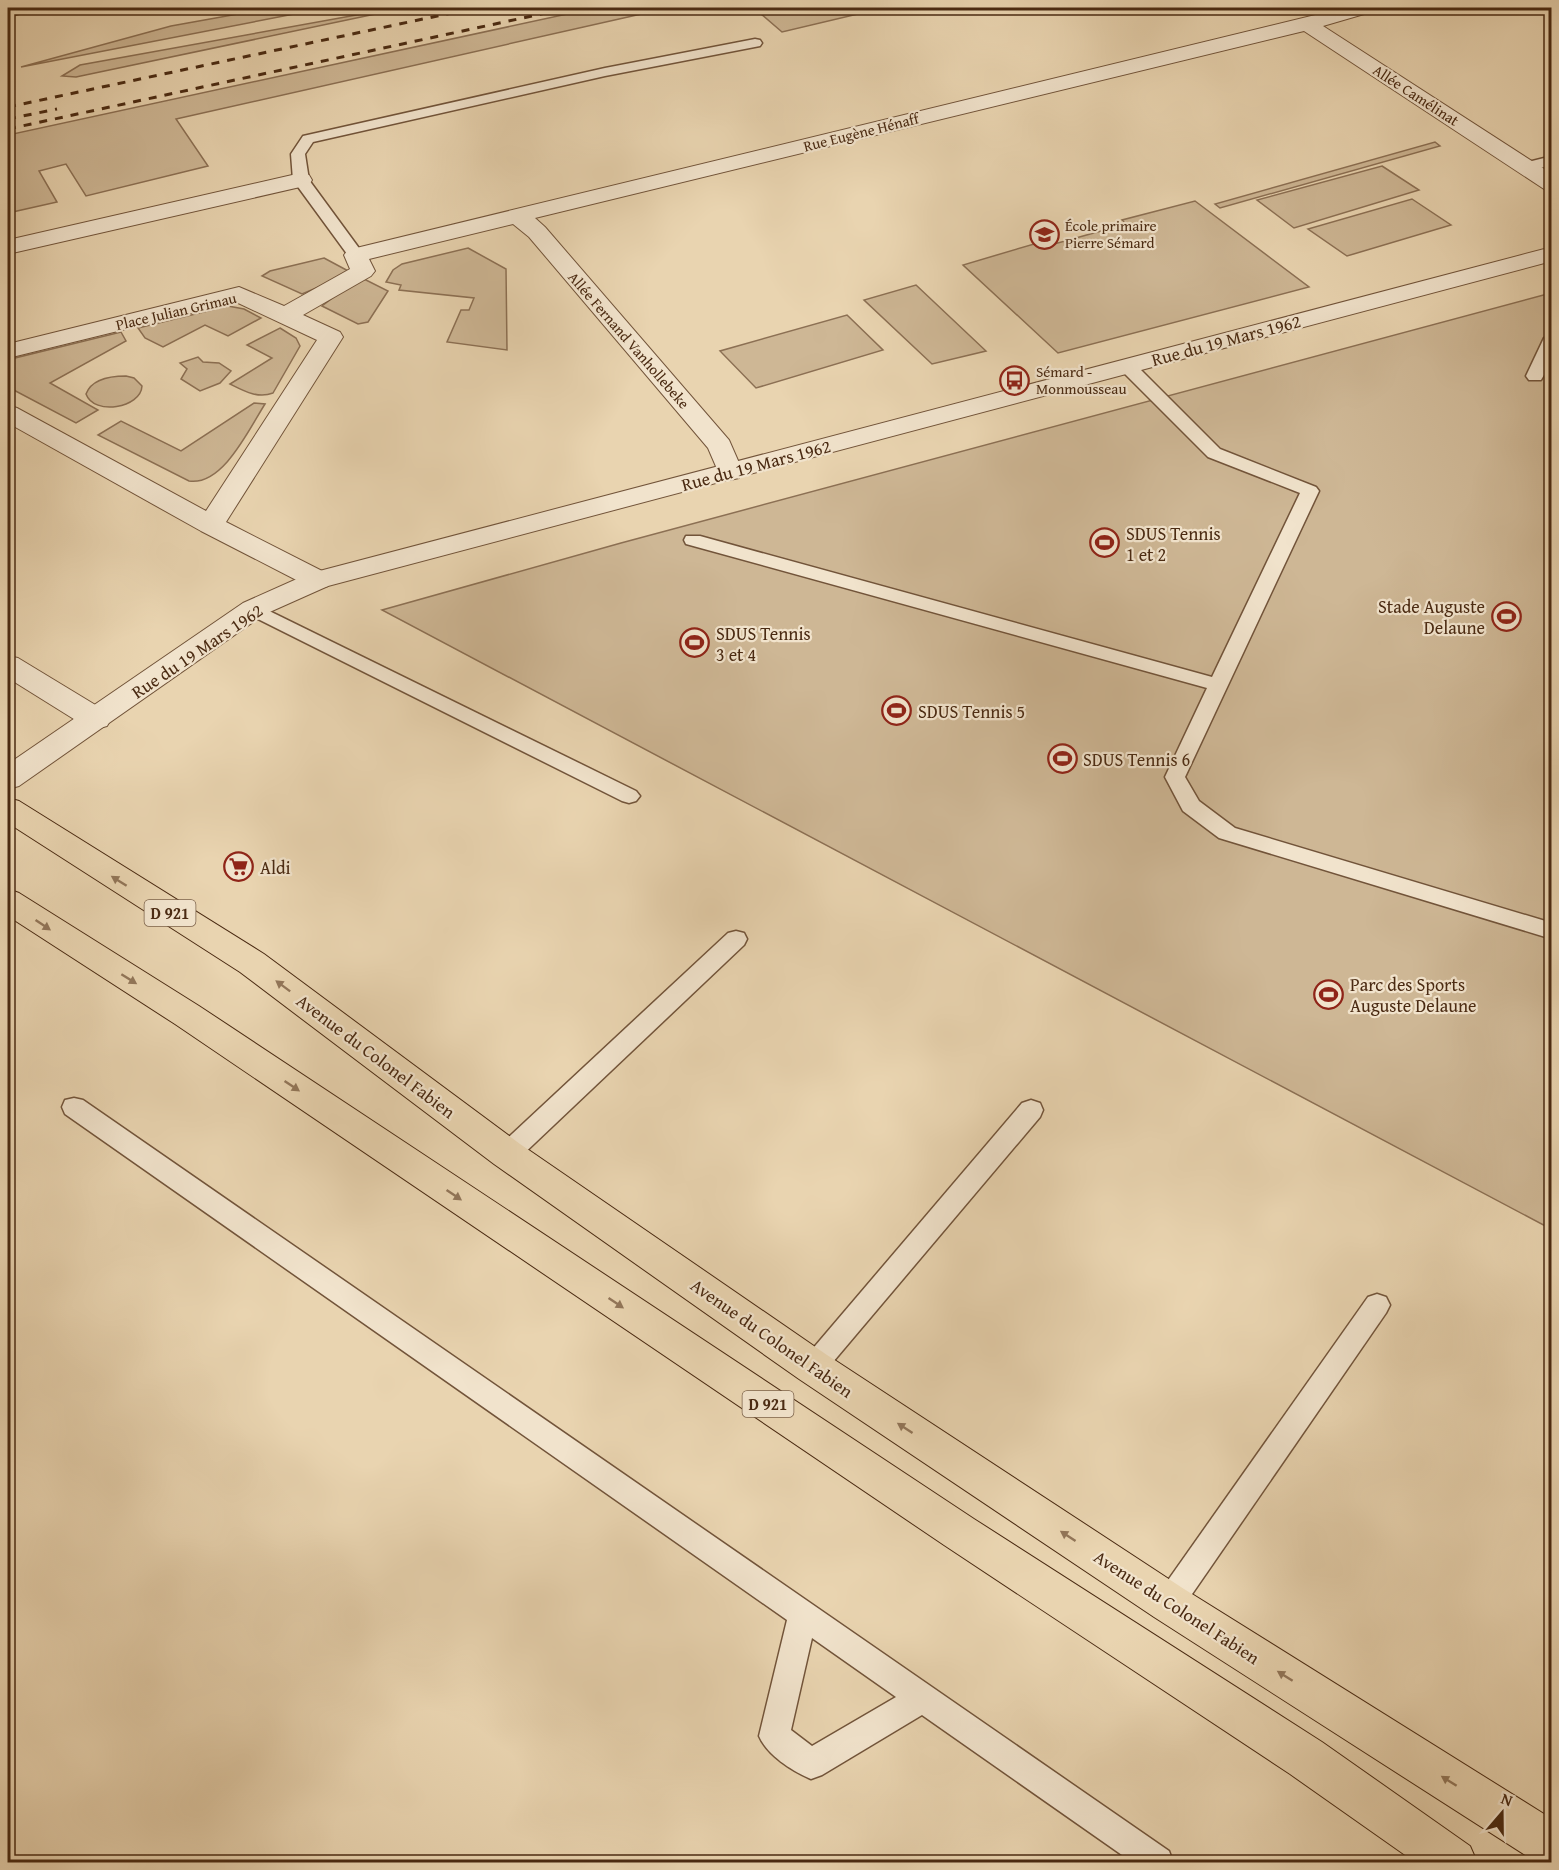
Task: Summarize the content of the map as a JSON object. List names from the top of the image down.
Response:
{
  "streets": {
    "main road": ["D 921", "Avenue du Colonel Fabien"],
    "street": [
      "Allée Camélinat",
      "Rue Eugène Hénaff",
      "Place Julian Grimau",
      "Allée Fernand Vanhollebeke",
      "Rue du 19 Mars 1962"
    ]
  },
  "crossings": [
    ["Allée Camélinat", "Rue Eugène Hénaff"],
    ["Rue Eugène Hénaff", "Allée Fernand Vanhollebeke"],
    ["Allée Fernand Vanhollebeke", "Rue du 19 Mars 1962"]
  ],
  "places": {
    "school or university": ["École primaire Pierre Sémard"],
    "bus stop": ["Sémard - Monmousseau"],
    "sports": [
      "SDUS Tennis 1 et 2",
      "Stade Auguste Delaune",
      "SDUS Tennis 3 et 4",
      "SDUS Tennis 5",
      "SDUS Tennis 6",
      "Parc des Sports Auguste Delaune"
    ],
    "supermarket": ["Aldi"]
  },
  "north": "top"
}
